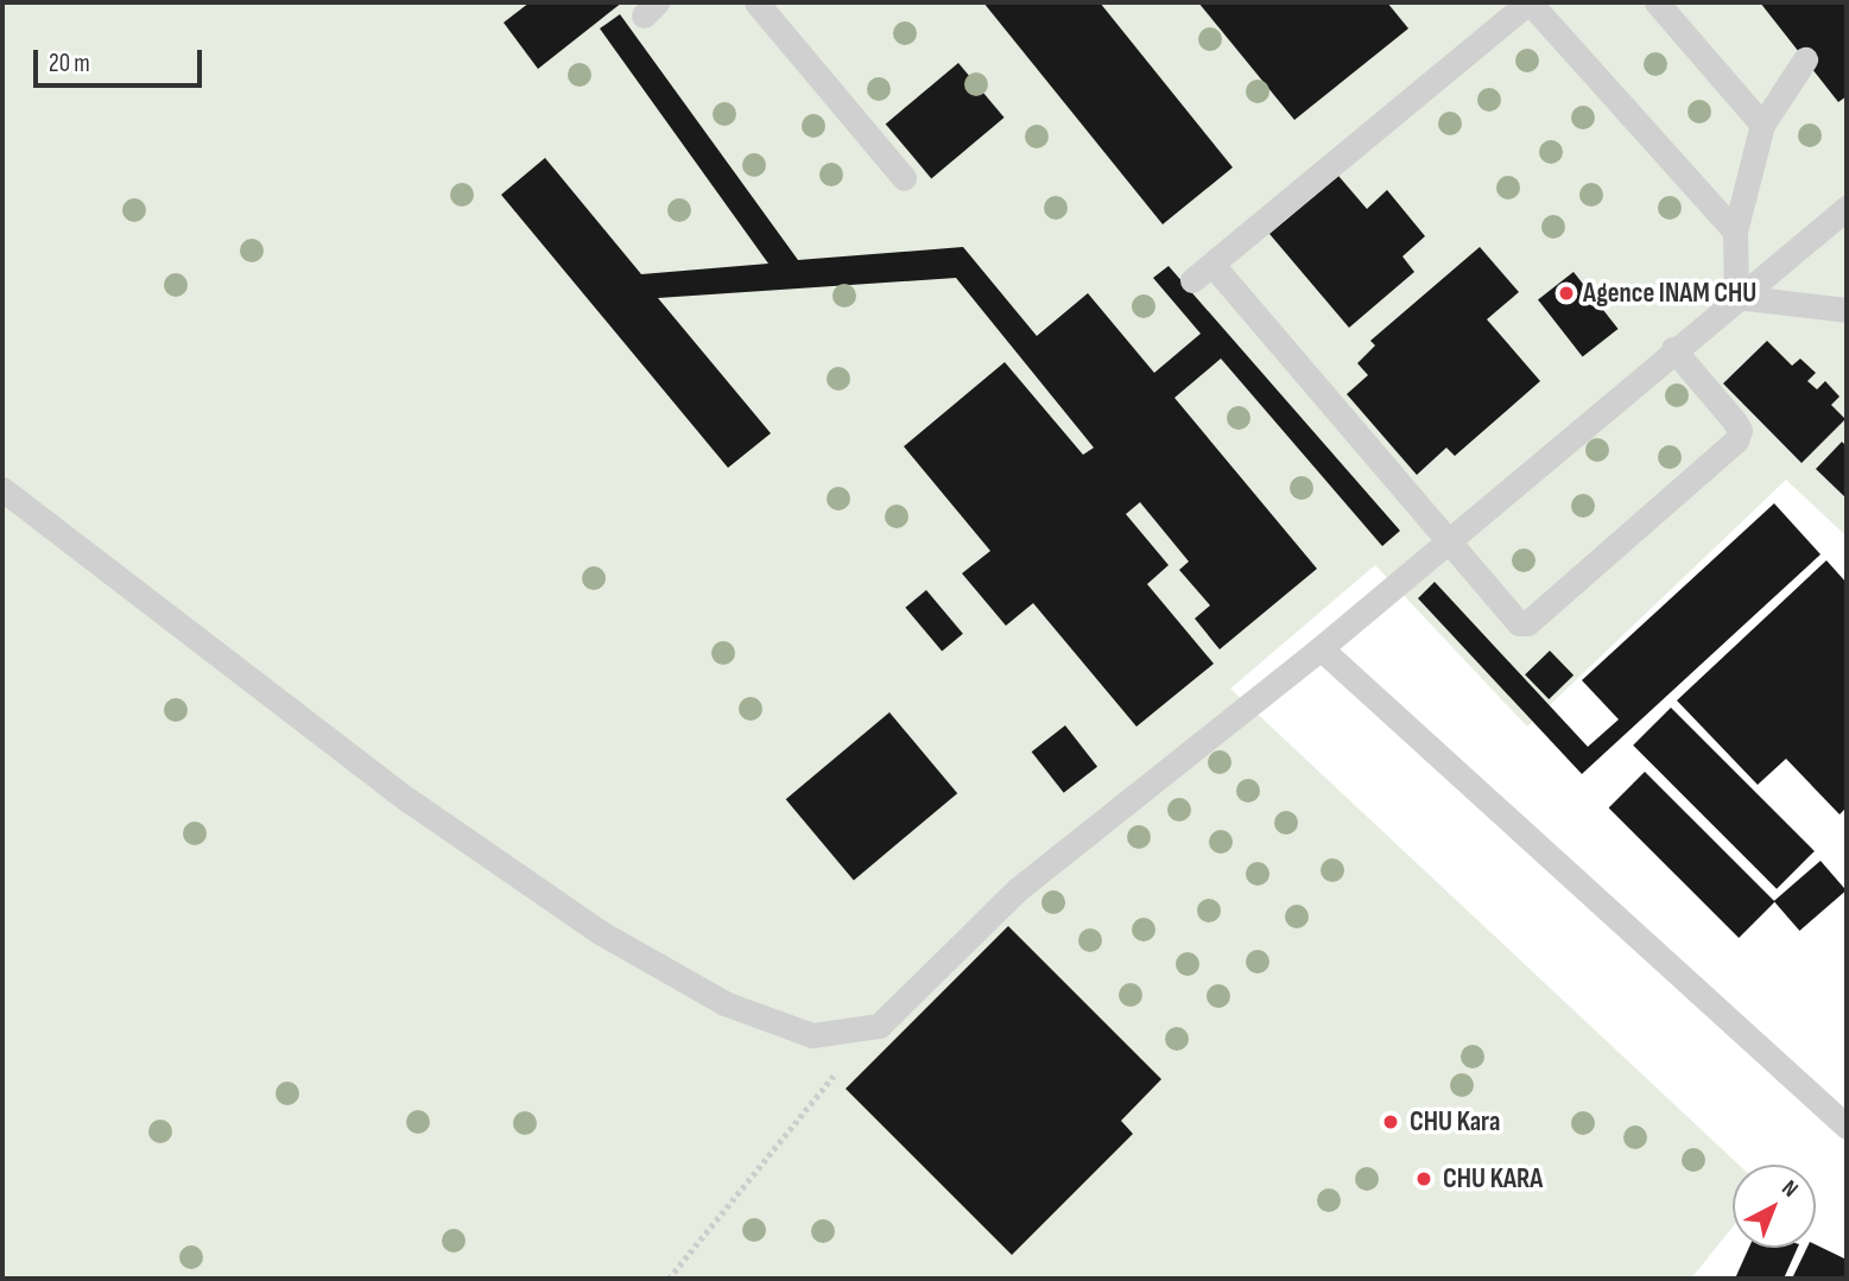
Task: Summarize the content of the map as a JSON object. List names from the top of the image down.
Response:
{
  "places": ["Agence INAM CHU", "CHU Kara", "CHU KARA"],
  "scale_bar": "20 m",
  "north": "top right"
}
